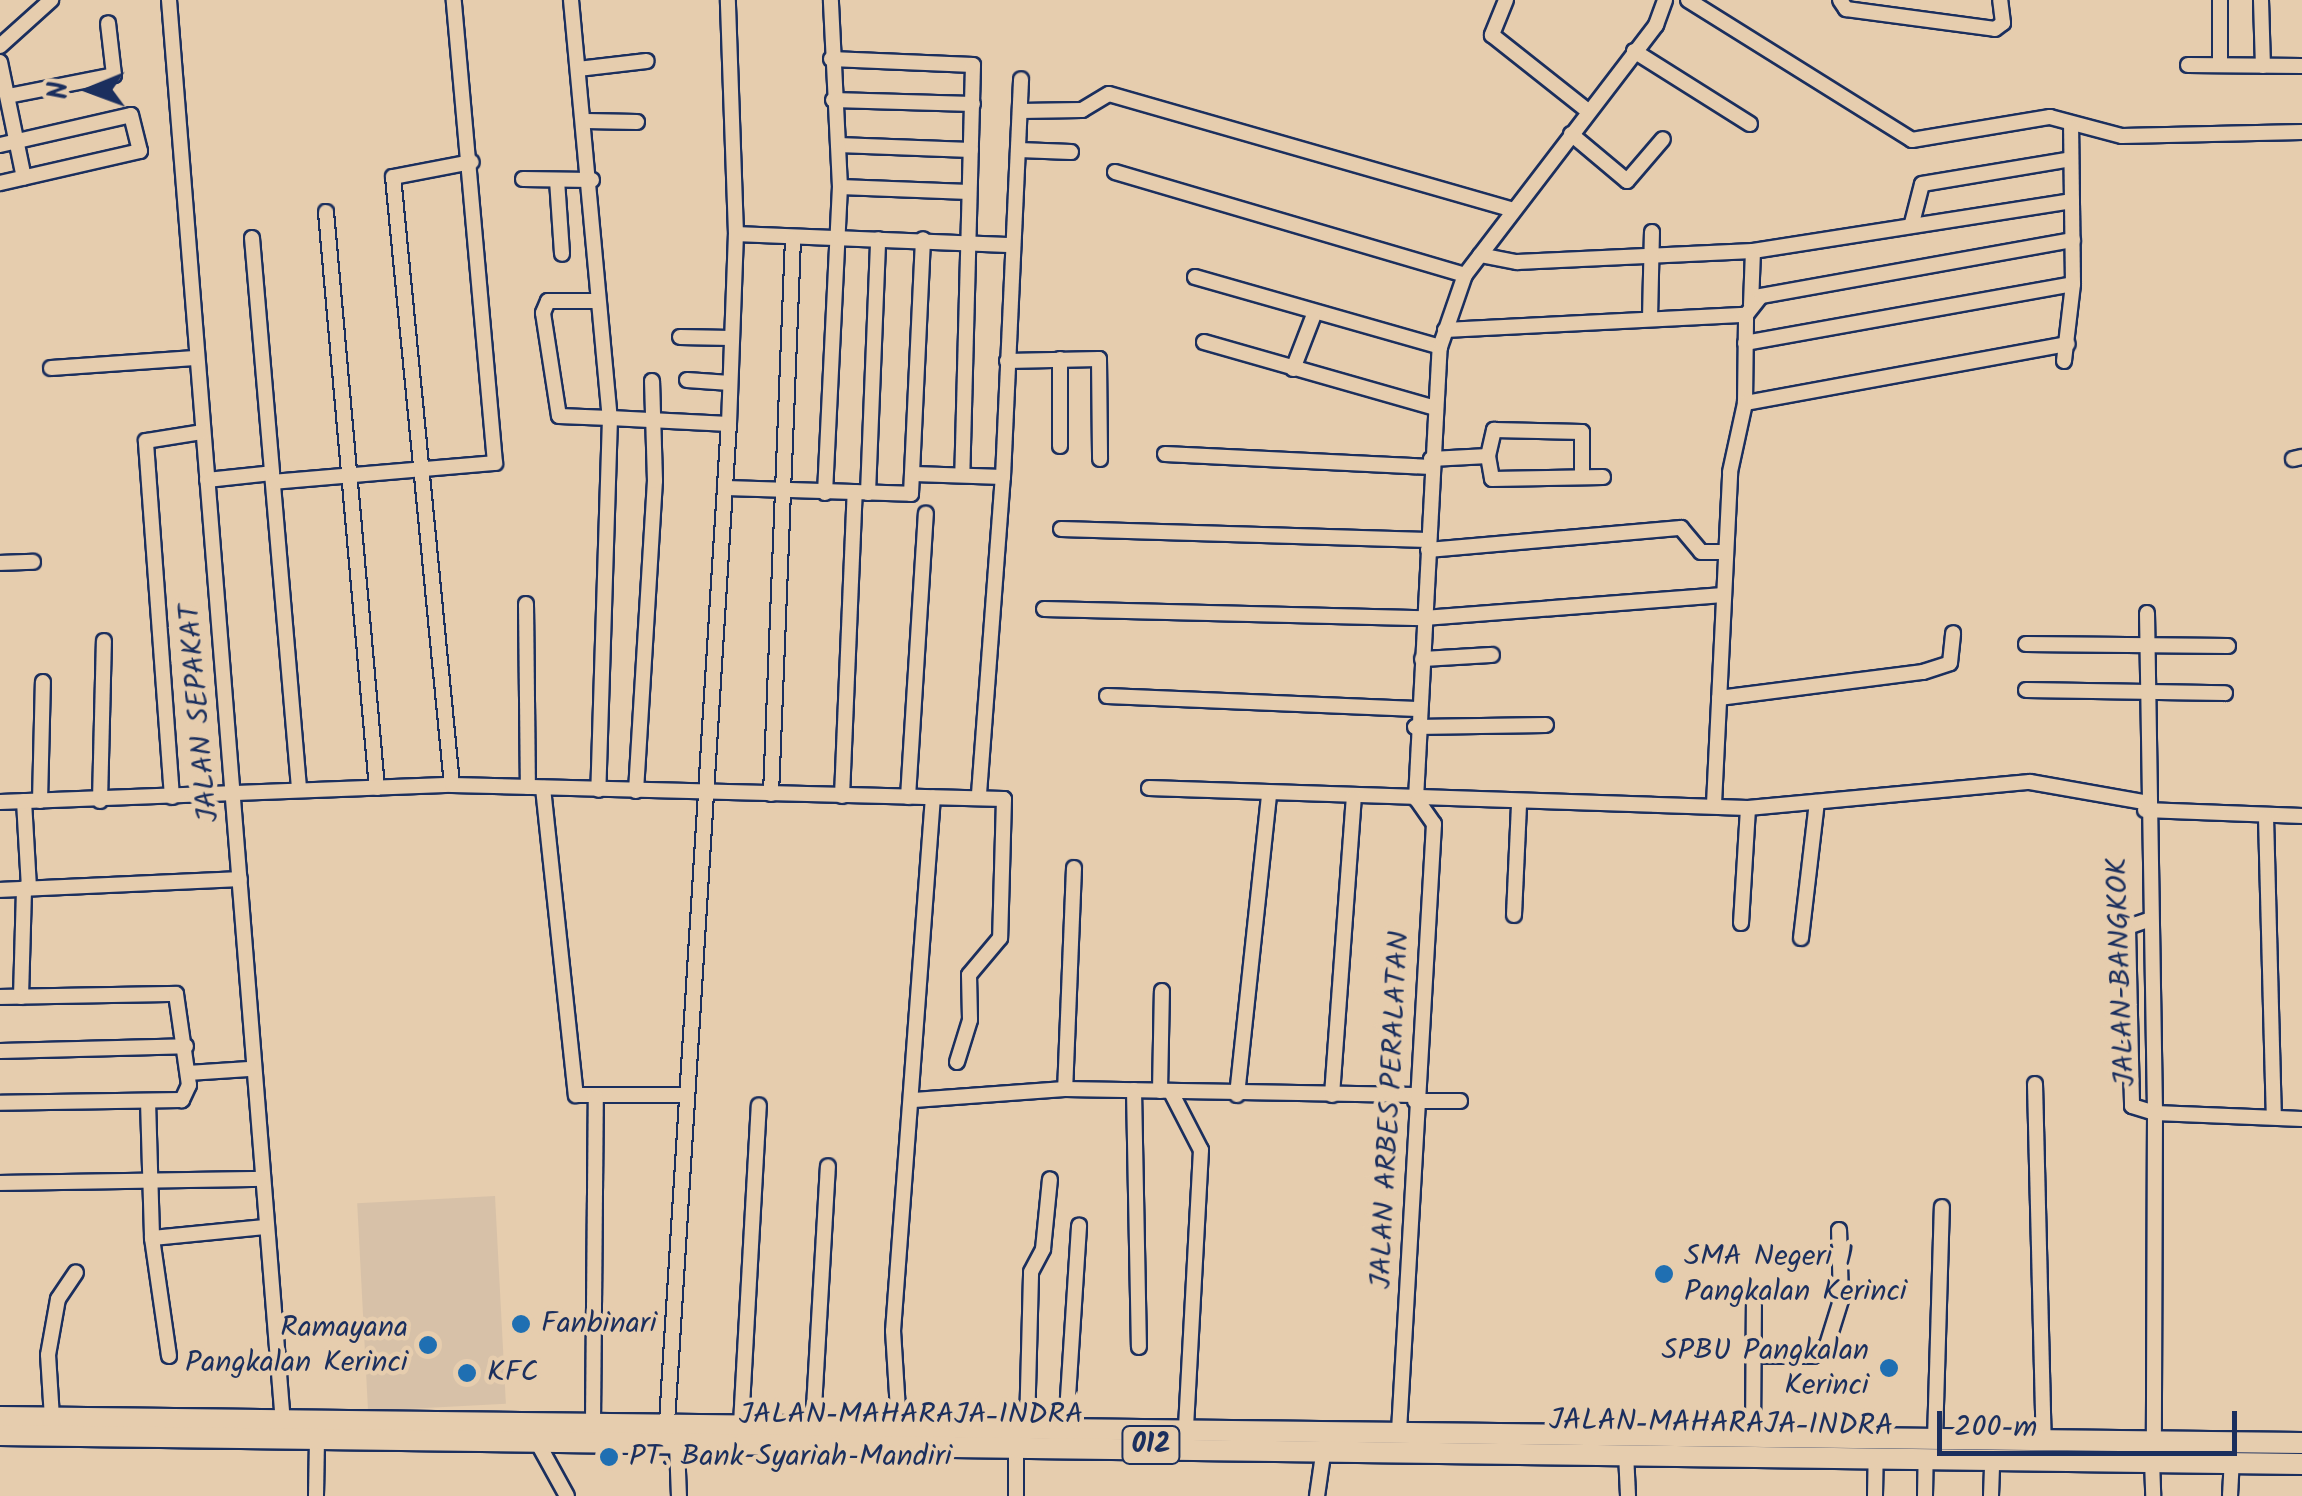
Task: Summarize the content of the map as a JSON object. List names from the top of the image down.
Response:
{
  "streets": {
    "highway": ["JALAN MAHARAJA INDRA", "012"],
    "street": ["JALAN SEPAKAT", "JALAN BANGKOK", "JALAN ARBES PERALATAN"]
  },
  "crossings": [
    ["JALAN SEPAKAT", "JALAN MAHARAJA INDRA"],
    ["JALAN ARBES PERALATAN", "JALAN MAHARAJA INDRA"]
  ],
  "places": [
    "SMA Negeri 1 Pangkalan Kerinci",
    "Fanbinari",
    "Ramayana Pangkalan Kerinci",
    "SPBU Pangkalan Kerinci",
    "KFC",
    "PT. Bank Syariah Mandiri"
  ],
  "scale_bar": "200 m",
  "north": "left"
}
